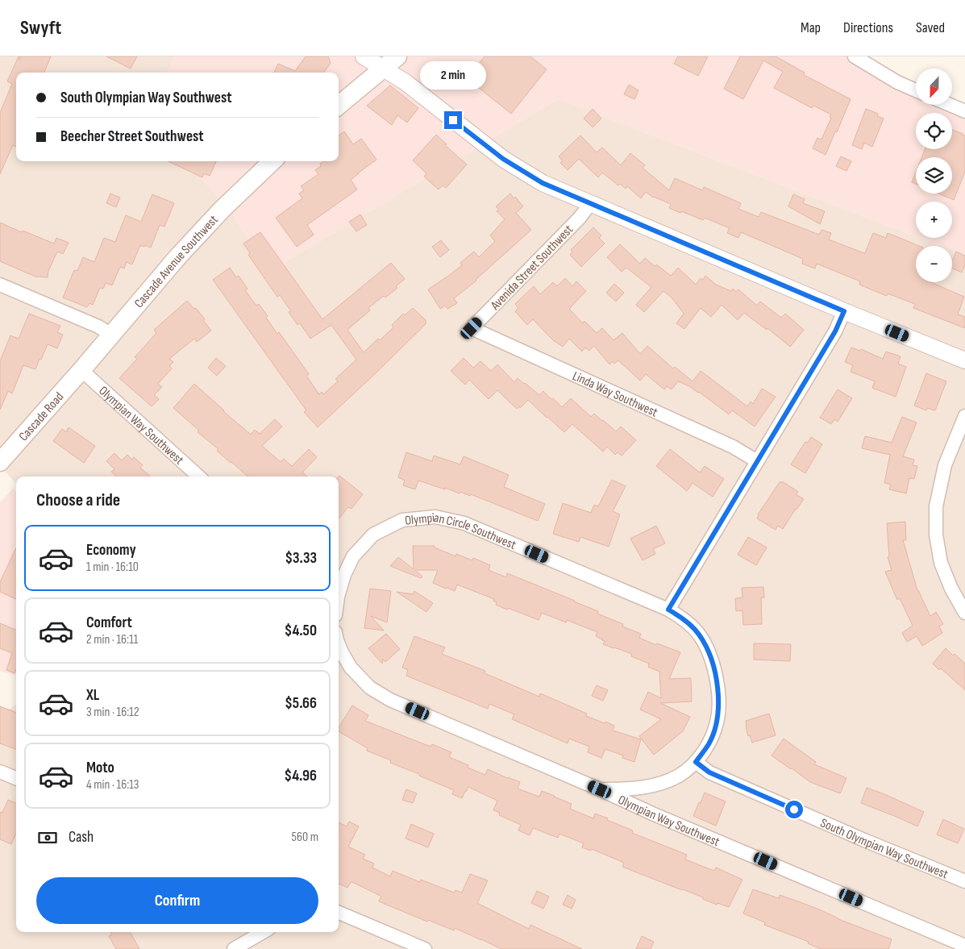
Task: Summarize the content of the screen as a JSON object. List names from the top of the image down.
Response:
{
  "streets": {
    "main road": ["Cascade Avenue Southwest", "Cascade Road"],
    "street": [
      "Avenida Street Southwest",
      "Linda Way Southwest",
      "Olympian Way Southwest",
      "Olympian Circle Southwest",
      "South Olympian Way Southwest"
    ]
  },
  "crossings": [
    ["Cascade Avenue Southwest", "Cascade Road"],
    ["Cascade Avenue Southwest", "Olympian Way Southwest"],
    ["Avenida Street Southwest", "Linda Way Southwest"],
    ["Cascade Road", "Olympian Way Southwest"],
    ["Olympian Way Southwest", "Olympian Circle Southwest"],
    ["Olympian Circle Southwest", "South Olympian Way Southwest"]
  ],
  "north": "bottom",
  "page": {
    "header": "Swyft",
    "nav": ["Map", "Directions", "Saved"],
    "bubble": "2 min",
    "map_buttons": ["+", "−"],
    "banner": ["South Olympian Way Southwest", "Beecher Street Southwest"],
    "heading": "Choose a ride",
    "list": [
      {
        "name": "Economy",
        "note": "1 min · 16:10",
        "value": "$3.33"
      },
      {
        "name": "Comfort",
        "note": "2 min · 16:11",
        "value": "$4.50"
      },
      {
        "name": "XL",
        "note": "3 min · 16:12",
        "value": "$5.66"
      },
      {
        "name": "Moto",
        "note": "4 min · 16:13",
        "value": "$4.96"
      }
    ],
    "pay": ["Cash", "560 m"],
    "buttons": "Confirm"
  }
}
